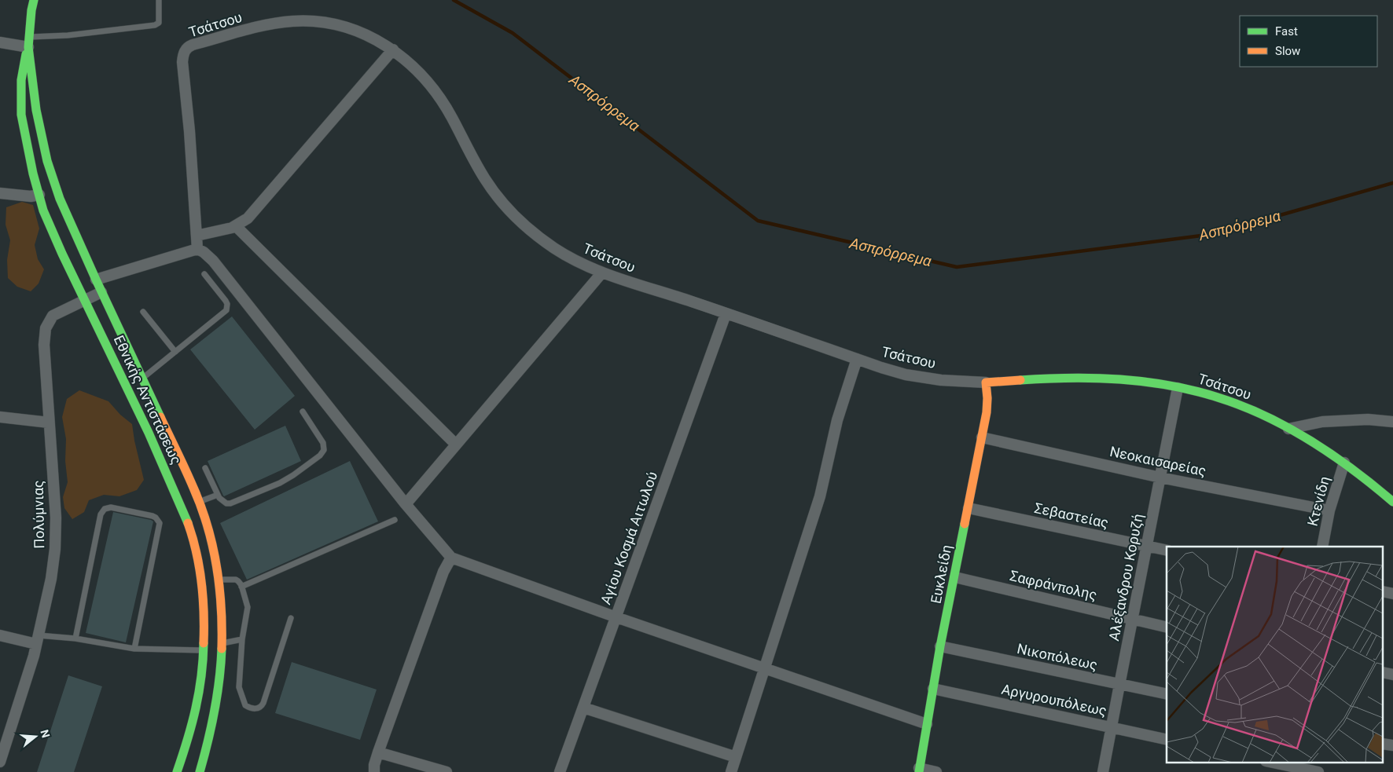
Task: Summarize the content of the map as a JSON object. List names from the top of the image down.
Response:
{
  "streets": {
    "main road": ["Τσάτσου", "Εθνικής Αντιστάσεως", "Ευκλείδη"],
    "street": [
      "Νεοκαισαρείας",
      "Κτενίδη",
      "Πολύμνιας",
      "Σεβαστείας",
      "Αγίου Κοσμά Αιτωλού",
      "Αλέξανδρου Κορυζή",
      "Σαφράνπολης",
      "Νικοπόλεως",
      "Αργυρουπόλεως"
    ]
  },
  "crossings": [
    ["Τσάτσου", "Κτενίδη"],
    ["Τσάτσου", "Αγίου Κοσμά Αιτωλού"],
    ["Τσάτσου", "Ευκλείδη"],
    ["Τσάτσου", "Αλέξανδρου Κορυζή"],
    ["Εθνικής Αντιστάσεως", "Πολύμνιας"],
    ["Νεοκαισαρείας", "Κτενίδη"],
    ["Νεοκαισαρείας", "Ευκλείδη"],
    ["Νεοκαισαρείας", "Αλέξανδρου Κορυζή"],
    ["Σεβαστείας", "Ευκλείδη"],
    ["Σεβαστείας", "Αλέξανδρου Κορυζή"],
    ["Ευκλείδη", "Σαφράνπολης"],
    ["Ευκλείδη", "Νικοπόλεως"],
    ["Ευκλείδη", "Αργυρουπόλεως"],
    ["Αλέξανδρου Κορυζή", "Σαφράνπολης"],
    ["Αλέξανδρου Κορυζή", "Νικοπόλεως"],
    ["Αλέξανδρου Κορυζή", "Αργυρουπόλεως"]
  ],
  "water": ["Ασπρόρρεμα"],
  "legend": ["Fast", "Slow"],
  "north": "right"
}
